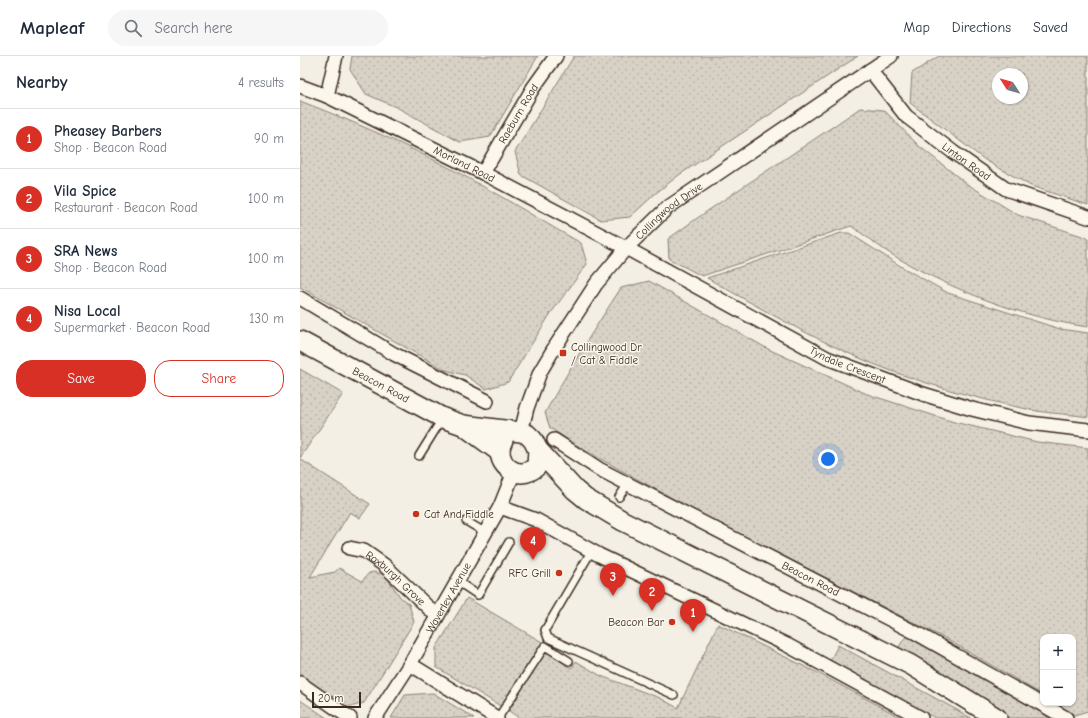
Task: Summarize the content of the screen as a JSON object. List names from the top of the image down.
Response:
{
  "streets": {
    "main road": ["Beacon Road"],
    "street": [
      "Raeburn Road",
      "Linton Road",
      "Morland Road",
      "Collingwood Drive",
      "Tyndale Crescent",
      "Roxburgh Grove",
      "Waverley Avenue"
    ]
  },
  "crossings": [
    ["Raeburn Road", "Morland Road"],
    ["Linton Road", "Collingwood Drive"],
    ["Morland Road", "Collingwood Drive"],
    ["Morland Road", "Tyndale Crescent"],
    ["Collingwood Drive", "Tyndale Crescent"],
    ["Collingwood Drive", "Beacon Road"],
    ["Collingwood Drive", "Waverley Avenue"],
    ["Beacon Road", "Waverley Avenue"],
    ["Roxburgh Grove", "Waverley Avenue"]
  ],
  "places": {
    "transit": ["Collingwood Dr / Cat & Fiddle"],
    "other": ["Cat And Fiddle", "RFC Grill", "Beacon Bar"]
  },
  "scale_bar": "20 m",
  "north": "top left",
  "page": {
    "header": "Mapleaf",
    "search": "Search here",
    "nav": ["Map", "Directions", "Saved"],
    "heading": ["Nearby", "4 results"],
    "list": [
      {
        "mark": "1",
        "name": "Pheasey Barbers",
        "note": "Shop · Beacon Road",
        "value": "90 m"
      },
      {
        "mark": "2",
        "name": "Vila Spice",
        "note": "Restaurant · Beacon Road",
        "value": "100 m"
      },
      {
        "mark": "3",
        "name": "SRA News",
        "note": "Shop · Beacon Road",
        "value": "100 m"
      },
      {
        "mark": "4",
        "name": "Nisa Local",
        "note": "Supermarket · Beacon Road",
        "value": "130 m"
      }
    ],
    "buttons": ["Save", "Share"],
    "pins": [
      "4",
      "3",
      "2",
      "1"
    ],
    "map_buttons": ["+", "−"],
    "scale": "20 m"
  }
}
